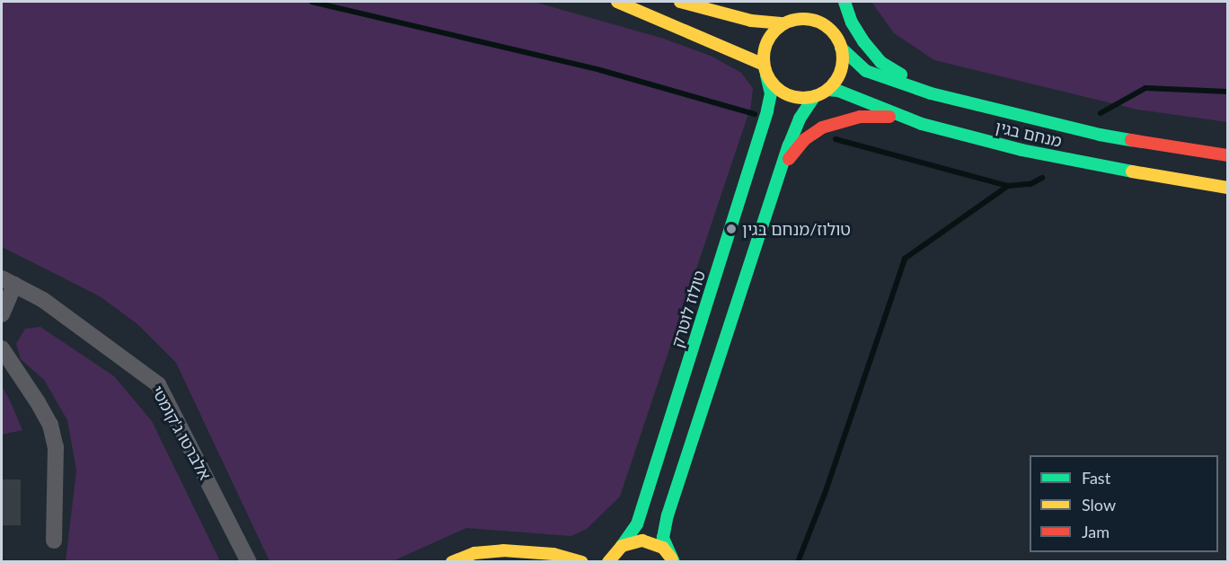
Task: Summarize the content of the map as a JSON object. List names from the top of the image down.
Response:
{
  "streets": {
    "main road": ["מנחם בגין", "טולוז לוטרק"],
    "street": ["אלברטו ג'קומטי"]
  },
  "crossings": [
    ["מנחם בגין", "טולוז לוטרק"]
  ],
  "places": ["טולוז/מנחם בגין"],
  "legend": ["Fast", "Slow", "Jam"]
}
